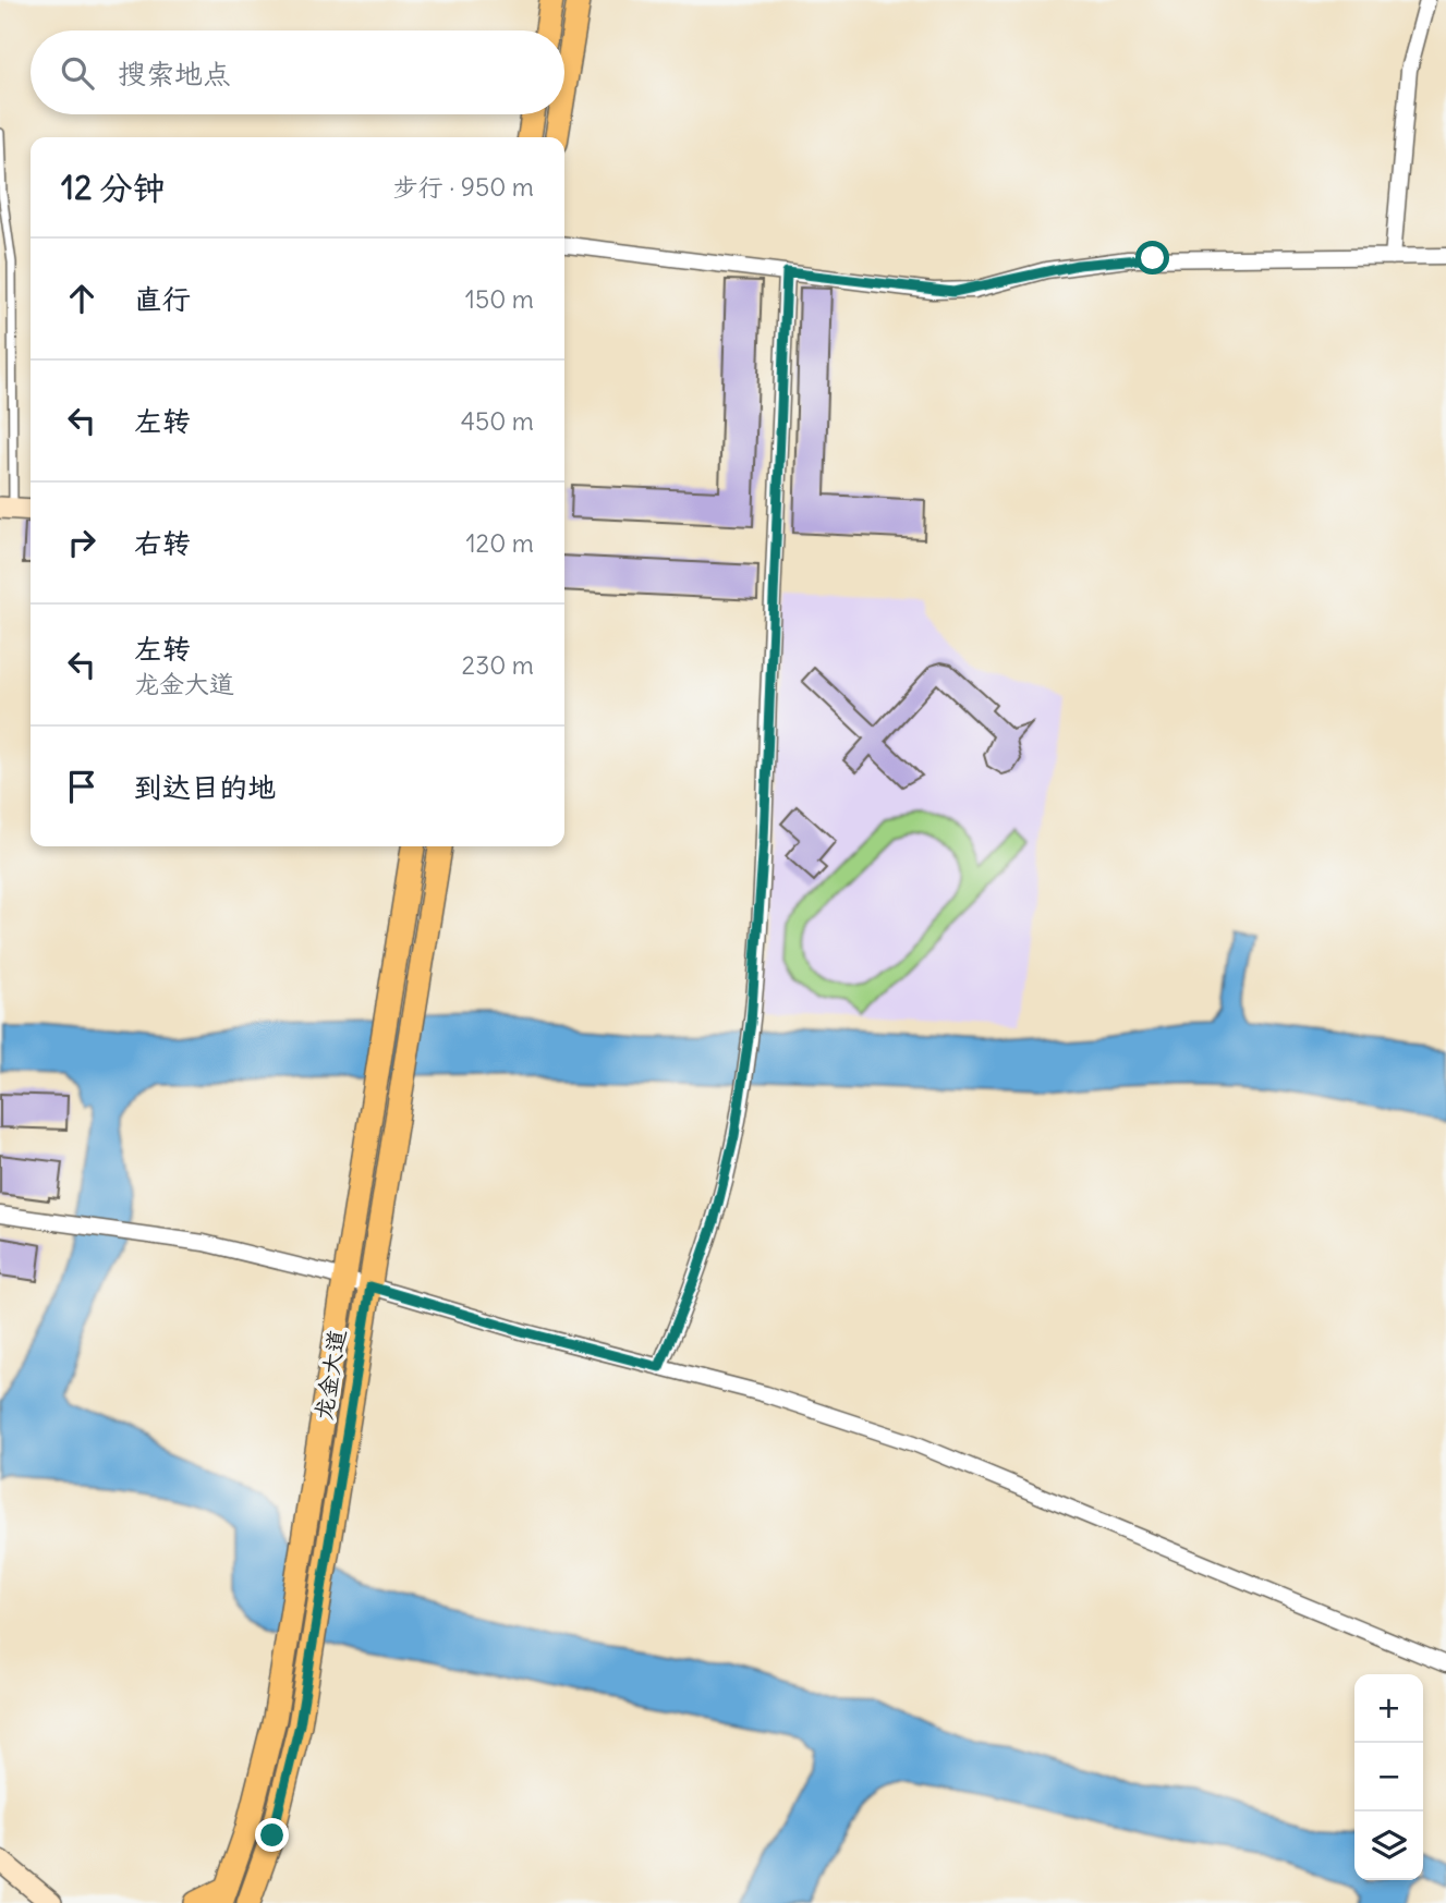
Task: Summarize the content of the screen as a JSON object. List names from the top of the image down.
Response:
{
  "streets": {
    "main road": ["龙金大道"]
  },
  "page": {
    "search": "搜索地点",
    "heading": ["12 分钟", "步行 · 950 m"],
    "list": [
      ["直行", "150 m"],
      ["左转", "450 m"],
      ["右转", "120 m"],
      ["左转", "龙金大道", "230 m"],
      "到达目的地"
    ],
    "map_buttons": ["+", "−"]
  }
}
